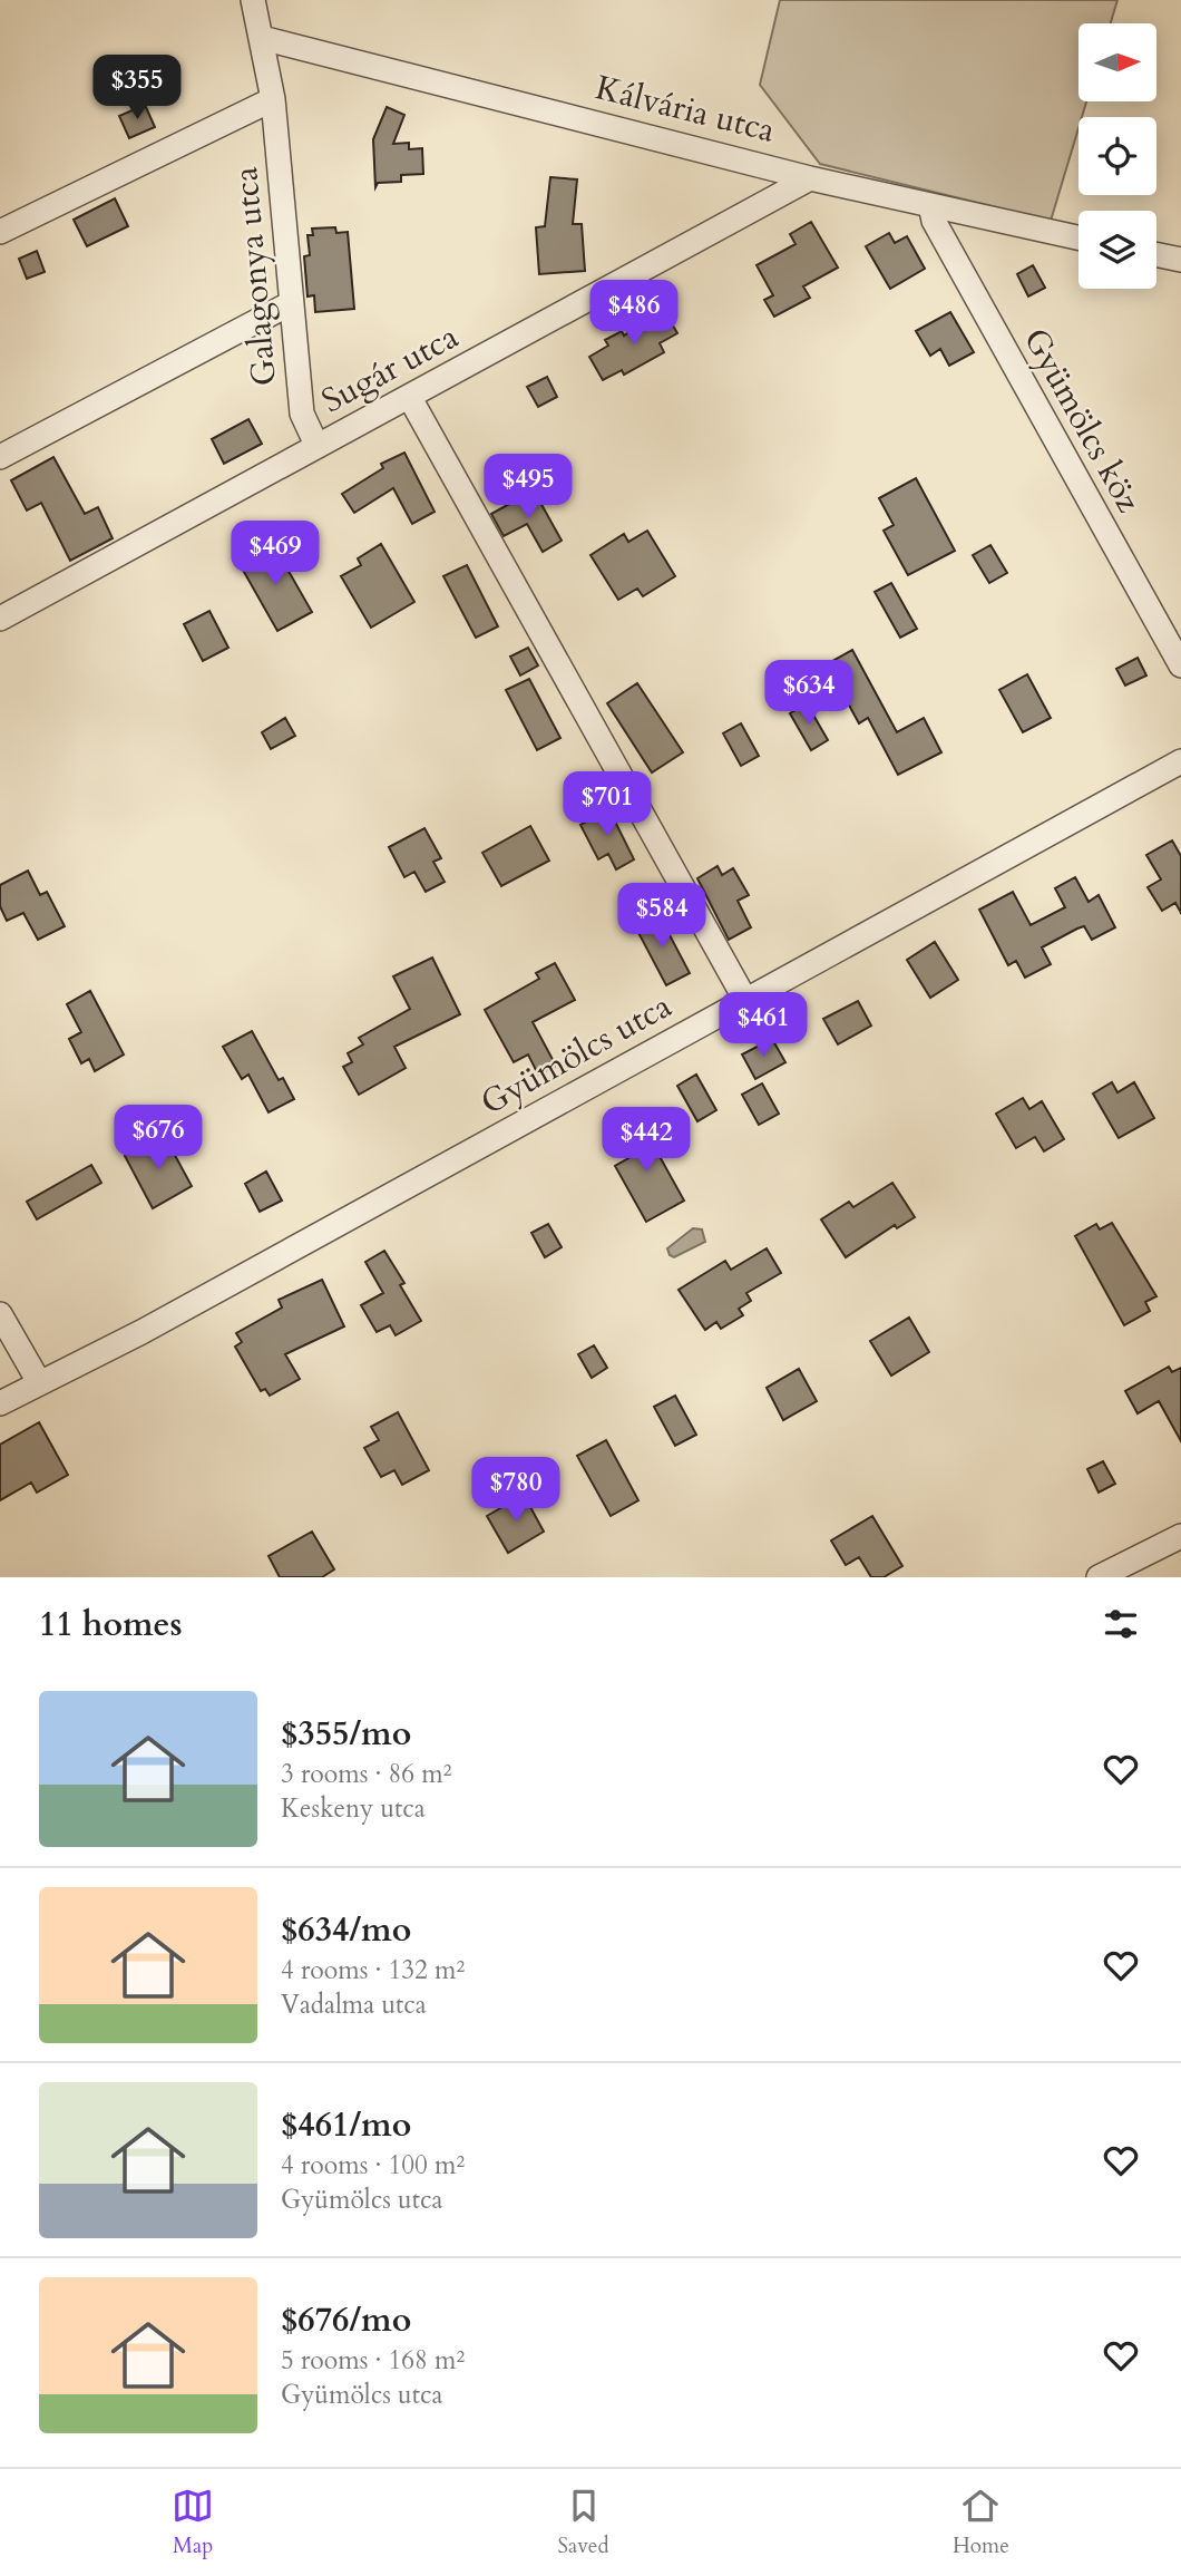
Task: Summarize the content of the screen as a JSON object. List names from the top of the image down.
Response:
{
  "streets": {
    "street": [
      "Kálvária utca",
      "Galagonya utca",
      "Sugár utca",
      "Gyümölcs köz",
      "Gyümölcs utca"
    ]
  },
  "crossings": [
    ["Kálvária utca", "Galagonya utca"],
    ["Kálvária utca", "Sugár utca"],
    ["Kálvária utca", "Gyümölcs köz"],
    ["Galagonya utca", "Sugár utca"]
  ],
  "north": "right",
  "page": {
    "price": [
      "$355",
      "$486",
      "$495",
      "$469",
      "$634",
      "$701",
      "$584",
      "$461",
      "$676",
      "$442",
      "$780"
    ],
    "heading": "11 homes",
    "list": [
      {
        "name": "$355/mo",
        "note": "3 rooms · 86 m² · Keskeny utca"
      },
      {
        "name": "$634/mo",
        "note": "4 rooms · 132 m² · Vadalma utca"
      },
      {
        "name": "$461/mo",
        "note": "4 rooms · 100 m² · Gyümölcs utca"
      },
      {
        "name": "$676/mo",
        "note": "5 rooms · 168 m² · Gyümölcs utca"
      }
    ],
    "tabs": ["Map", "Saved", "Home"]
  }
}
